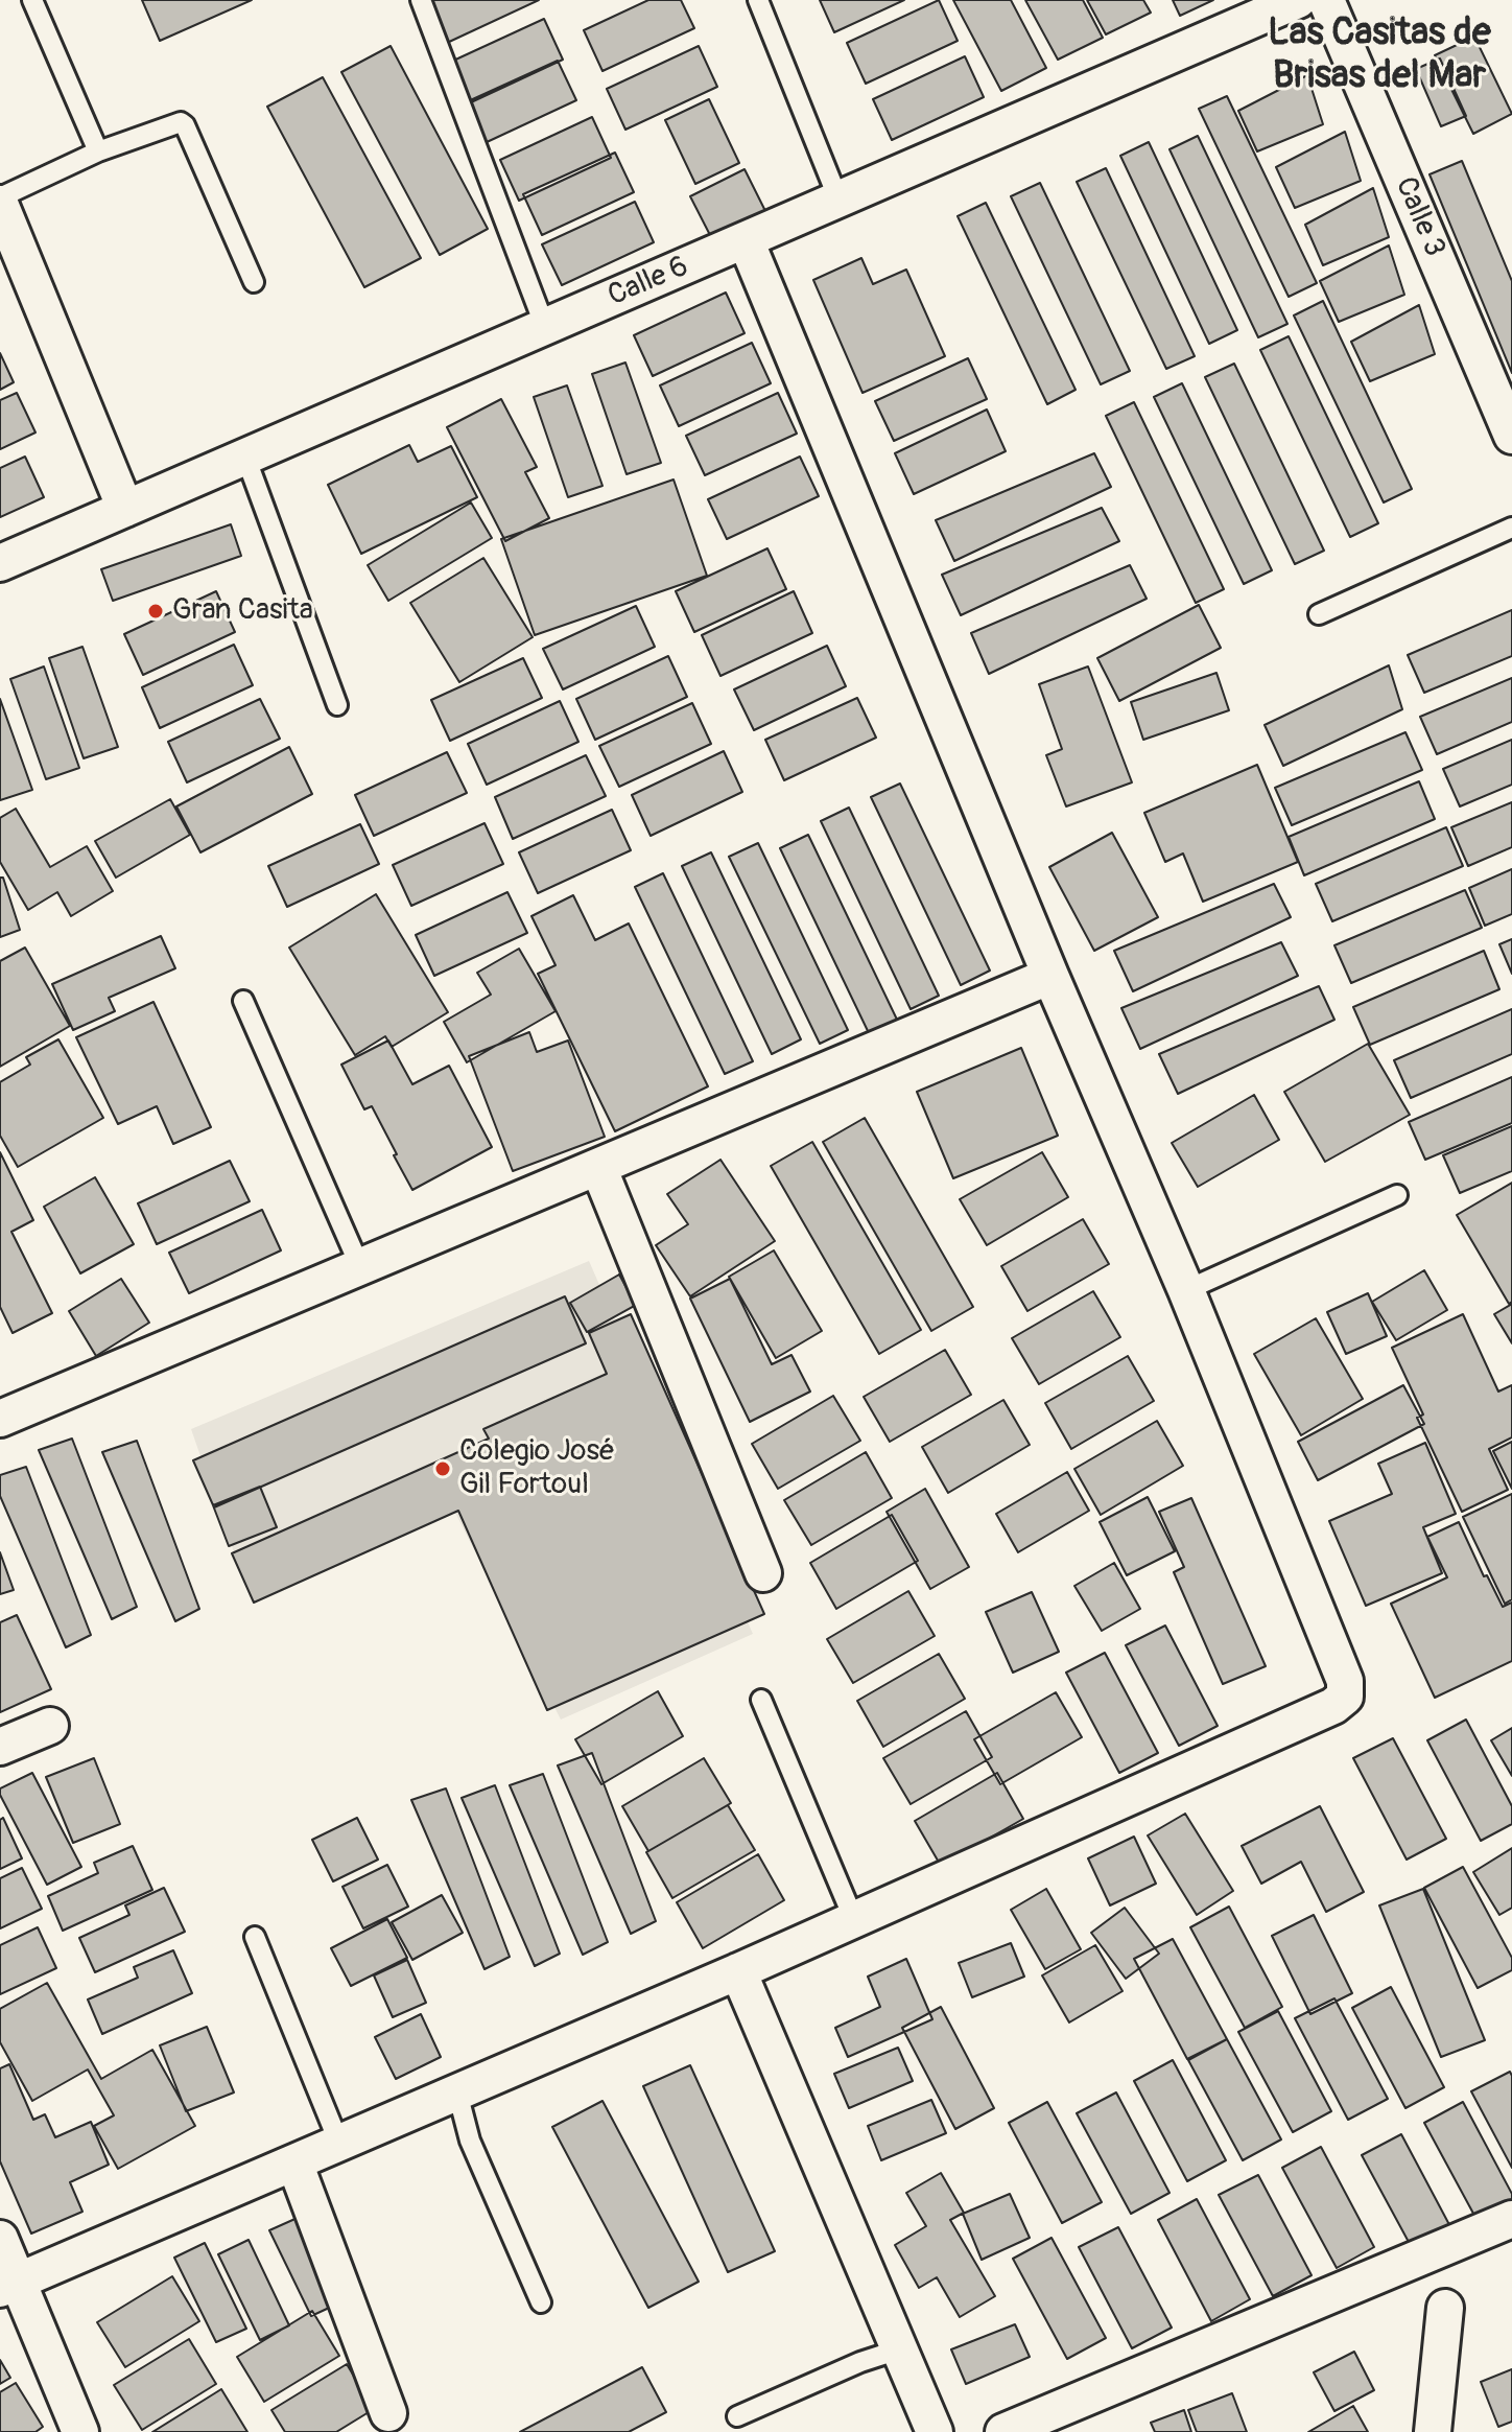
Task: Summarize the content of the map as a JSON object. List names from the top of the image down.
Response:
{
  "streets": {
    "street": ["Calle 3", "Calle 6"]
  },
  "districts": ["Las Casitas de Brisas del Mar"],
  "places": ["Gran Casita", "Colegio José Gil Fortoul"]
}
